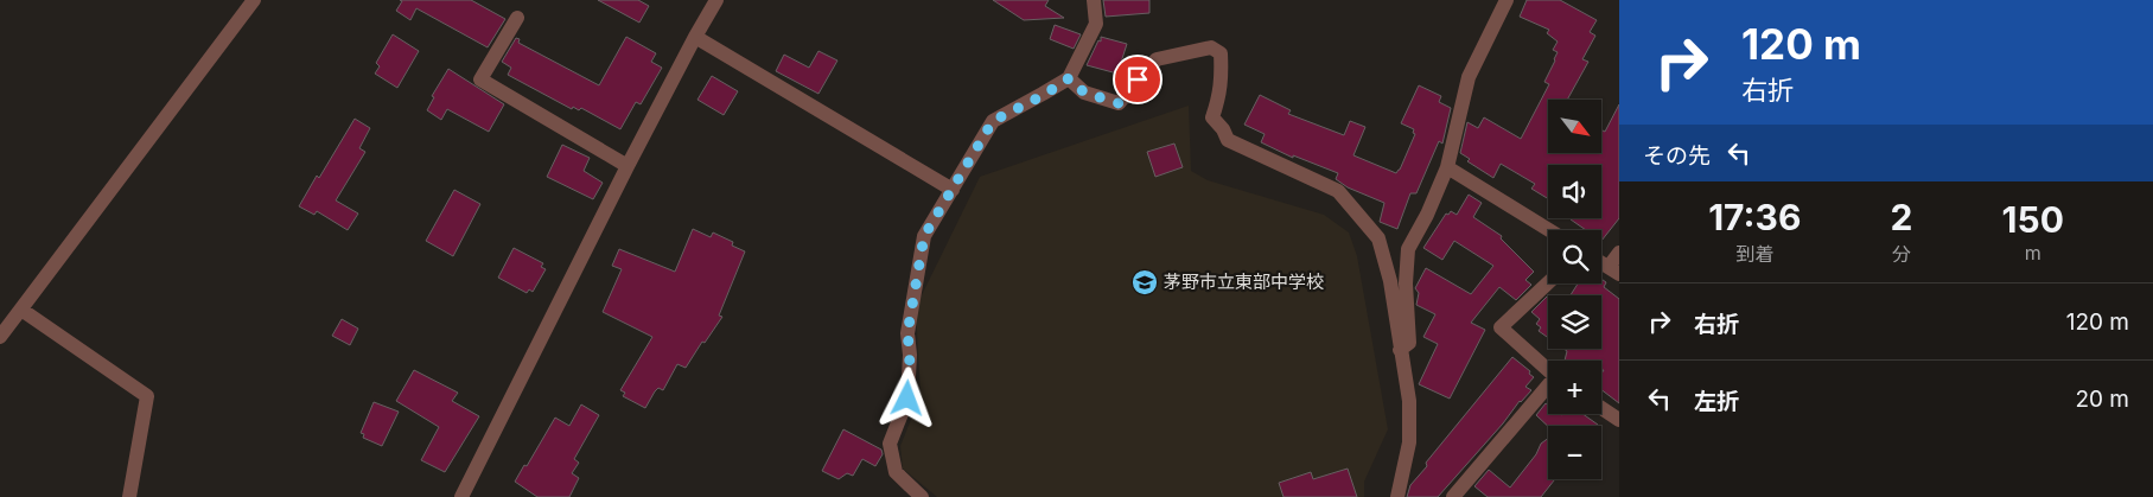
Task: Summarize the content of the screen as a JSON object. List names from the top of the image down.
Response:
{
  "places": {
    "school or university": ["茅野市立東部中学校"]
  },
  "north": "bottom right",
  "page": {
    "turn": ["120 m", "右折"],
    "map_buttons": ["+", "−"],
    "then": "その先",
    "eta": [
      "17:36",
      "到着",
      "2",
      "分",
      "150",
      "m"
    ],
    "list": [
      {
        "name": "右折",
        "value": "120 m"
      },
      {
        "name": "左折",
        "value": "20 m"
      }
    ]
  }
}
